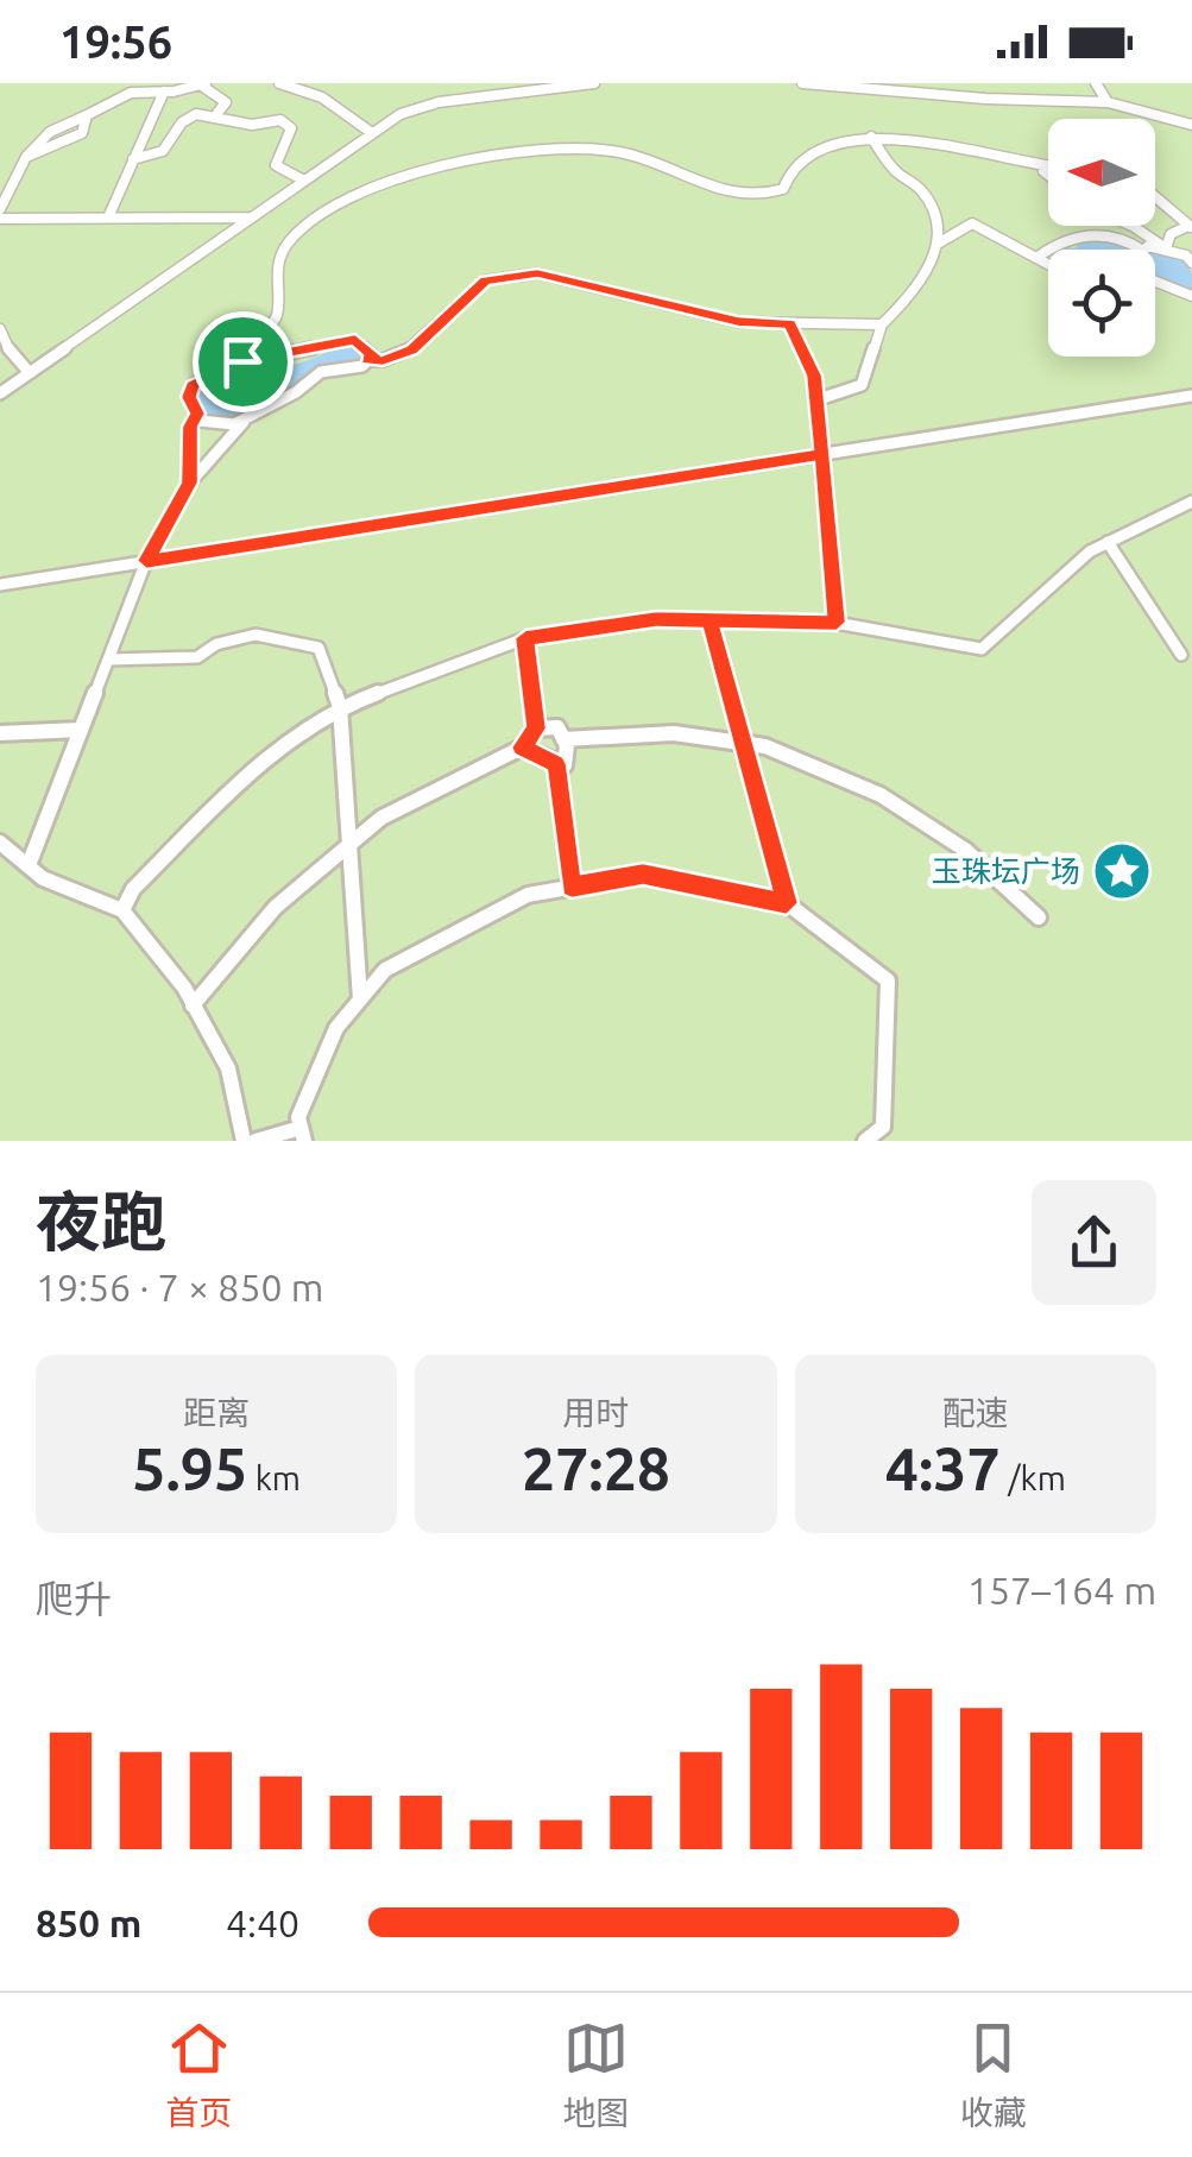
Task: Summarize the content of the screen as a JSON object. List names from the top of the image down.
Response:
{
  "places": {
    "place": ["玉珠坛广场"]
  },
  "north": "left",
  "page": {
    "status": "19:56",
    "heading": ["夜跑", "19:56 · 7 × 850 m"],
    "stats": [
      ["距离", "5.95 km"],
      ["用时", "27:28"],
      ["配速", "4:37 /km"]
    ],
    "chart": ["爬升", "157–164 m"],
    "list": [
      {
        "name": "850 m",
        "note": "4:40"
      }
    ],
    "tabs": ["首页", "地图", "收藏"]
  }
}
